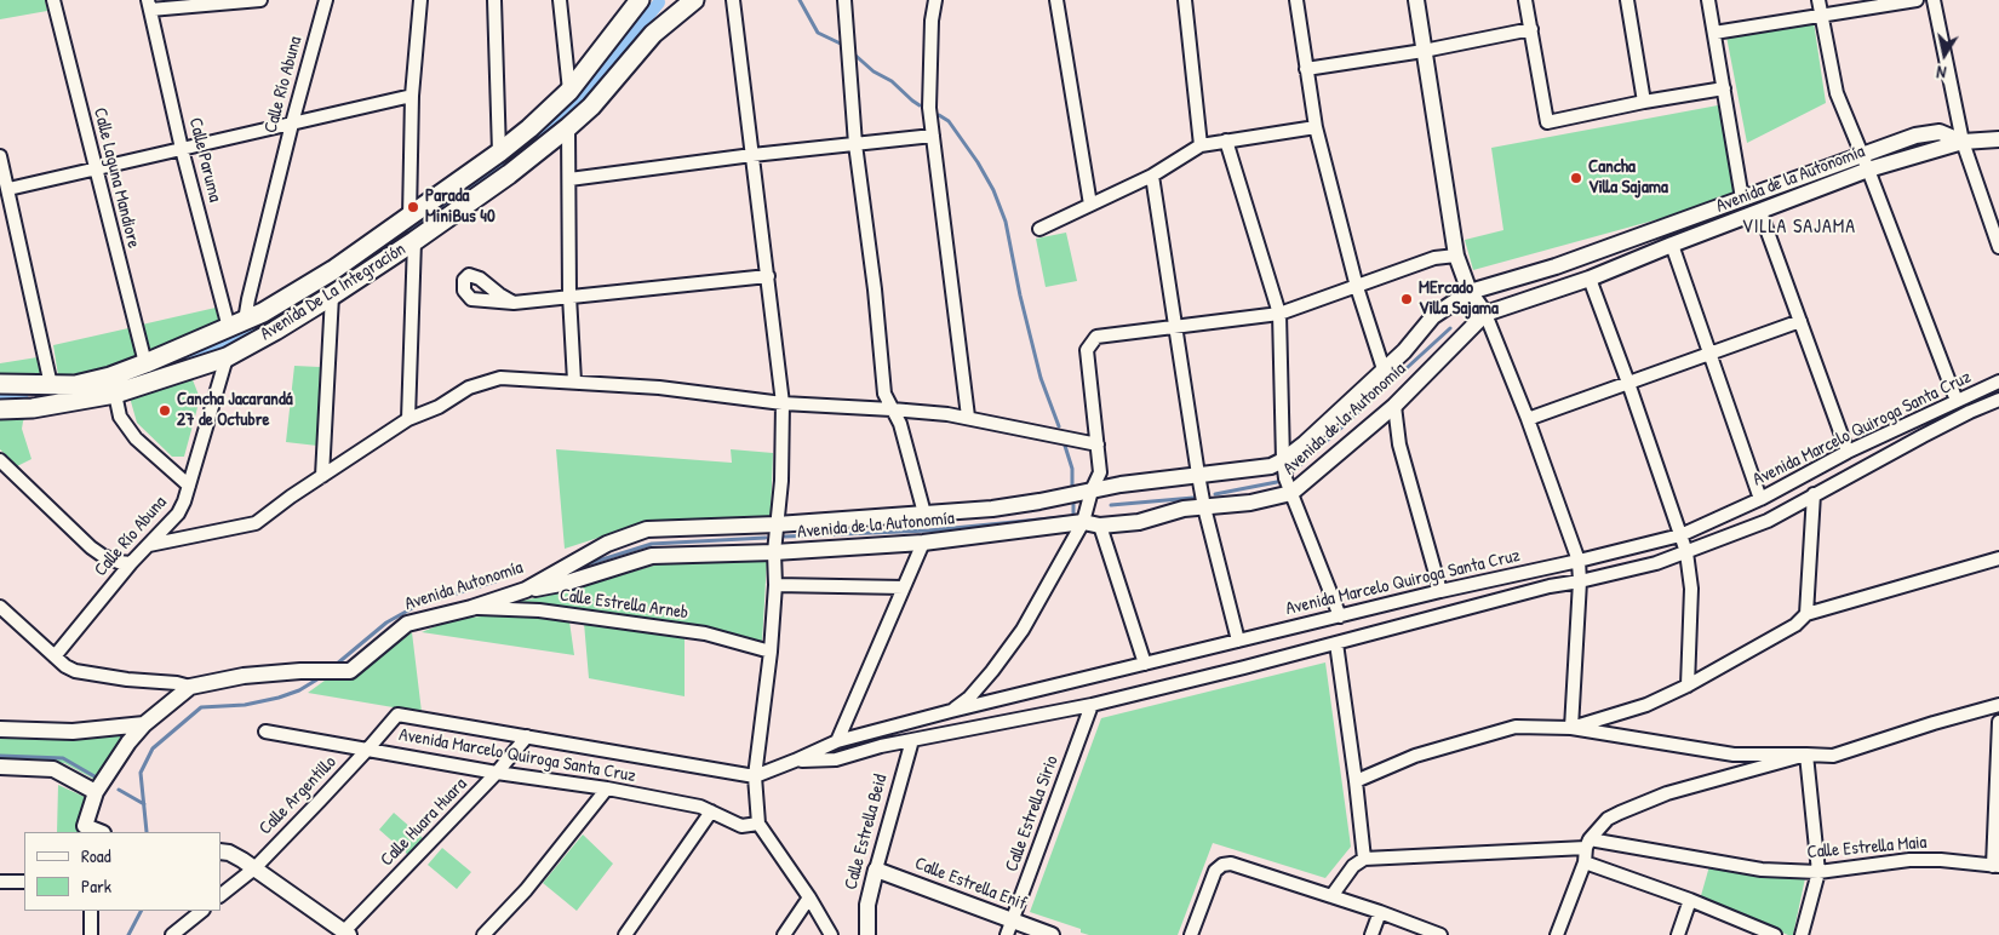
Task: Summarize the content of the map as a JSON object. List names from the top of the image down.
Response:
{
  "streets": {
    "main road": ["Avenida De La Integración"],
    "street": [
      "Calle Río Abuna",
      "Calle Paruma",
      "Calle Laguna Mandiore",
      "Avenida de la Autonomía",
      "Avenida Marcelo Quiroga Santa Cruz",
      "Avenida Autonomía",
      "Calle Estrella Arneb",
      "Calle Argentillo",
      "Calle Estrella Sirio",
      "Calle Huara Huara",
      "Calle Estrella Beid",
      "Calle Estrella Maia",
      "Calle Estrella Enif"
    ]
  },
  "crossings": [
    ["Calle Río Abuna", "Calle Paruma"],
    ["Calle Río Abuna", "Avenida De La Integración"],
    ["Calle Paruma", "Avenida De La Integración"],
    ["Calle Laguna Mandiore", "Avenida De La Integración"],
    ["Avenida de la Autonomía", "Avenida Autonomía"],
    ["Avenida Marcelo Quiroga Santa Cruz", "Calle Argentillo"],
    ["Avenida Marcelo Quiroga Santa Cruz", "Calle Estrella Sirio"],
    ["Avenida Marcelo Quiroga Santa Cruz", "Calle Huara Huara"],
    ["Avenida Marcelo Quiroga Santa Cruz", "Calle Estrella Beid"],
    ["Avenida Autonomía", "Calle Estrella Arneb"],
    ["Calle Estrella Sirio", "Calle Estrella Enif"],
    ["Calle Estrella Beid", "Calle Estrella Enif"]
  ],
  "districts": ["VILLA SAJAMA"],
  "places": [
    "Cancha Villa Sajama",
    "Parada MiniBus 40",
    "MErcado Villa Sajama",
    "Cancha Jacarandá 27 de Octubre"
  ],
  "legend": ["Road", "Park"],
  "north": "bottom"
}
